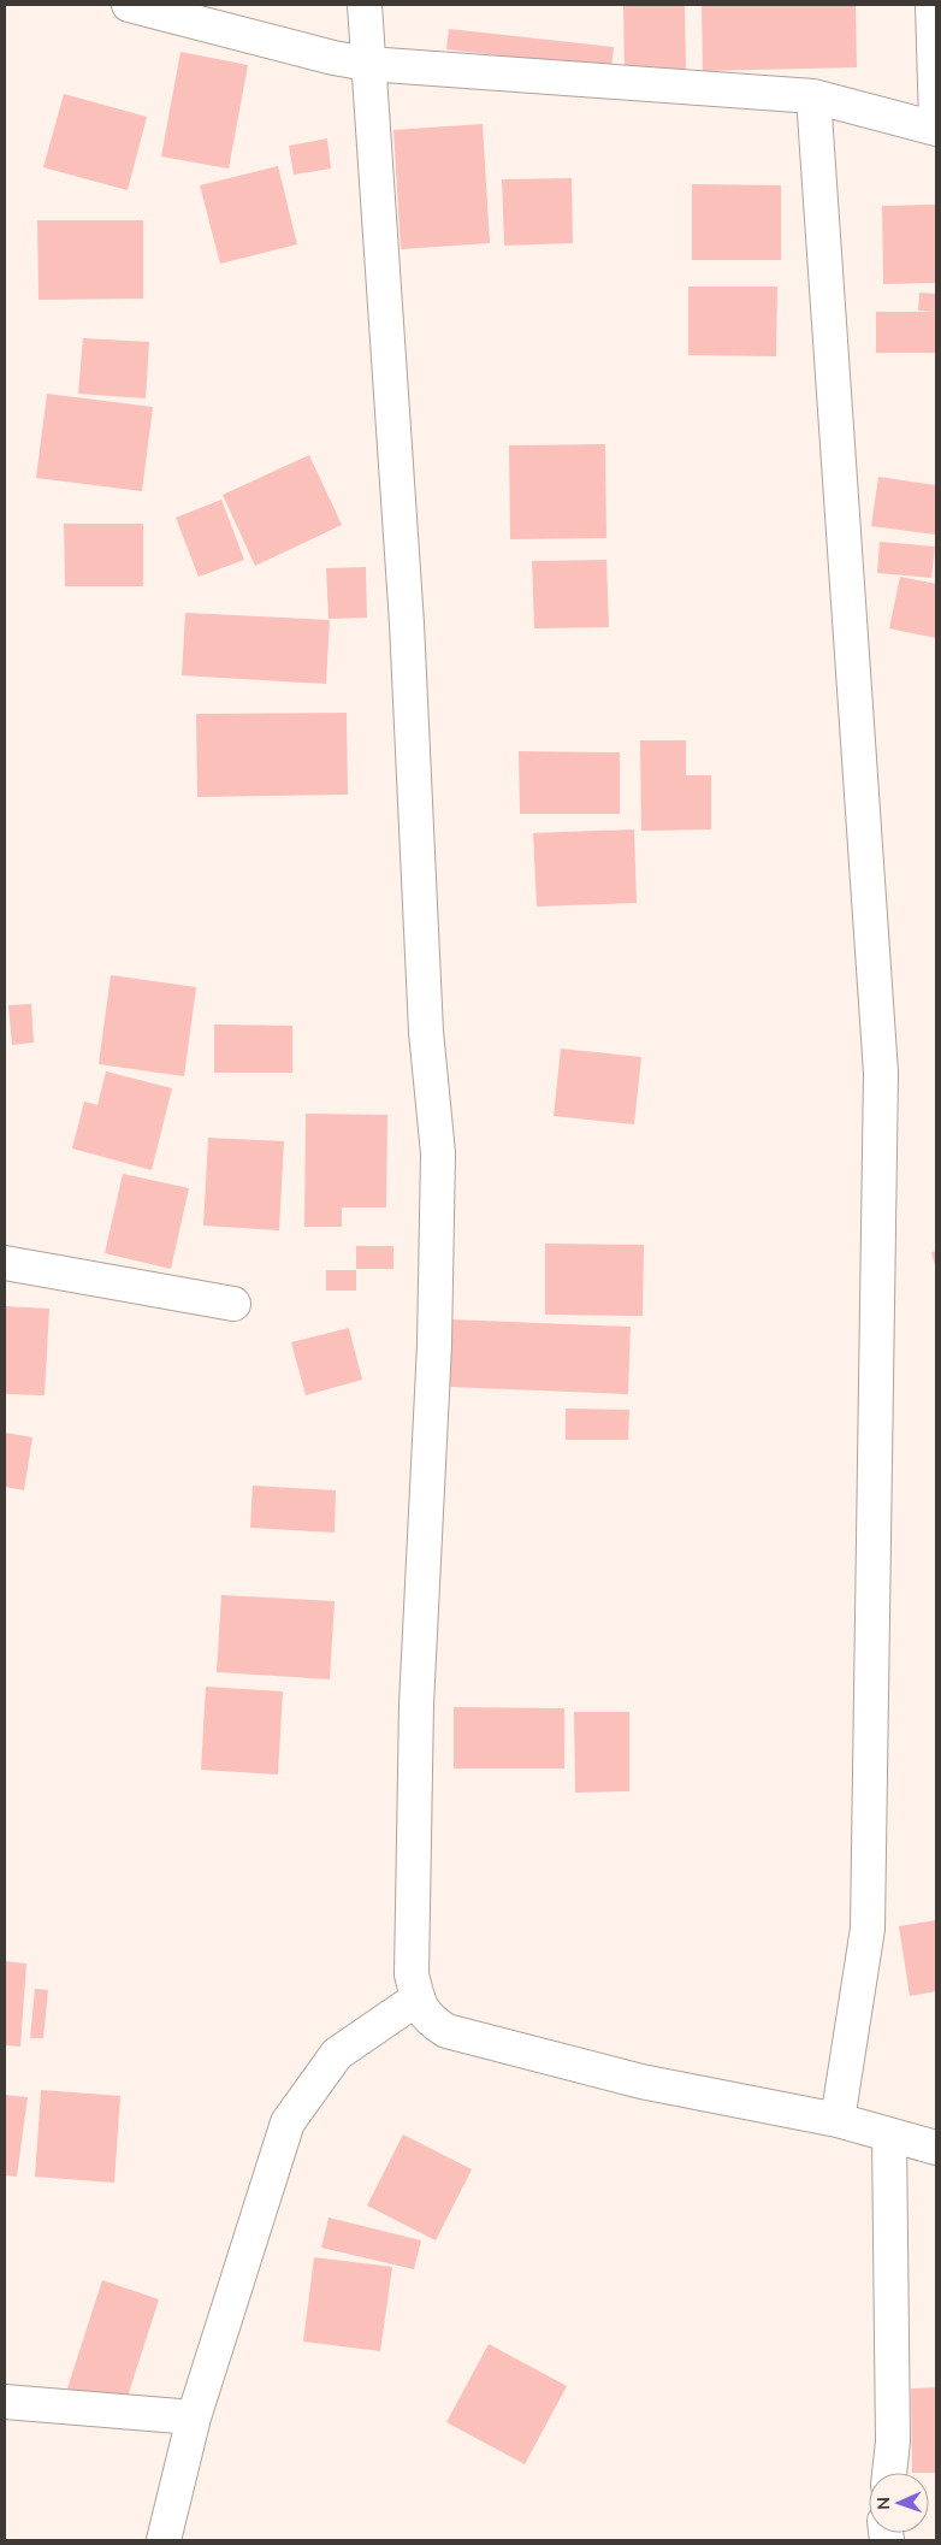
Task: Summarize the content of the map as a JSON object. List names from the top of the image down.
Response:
{
  "north": "left"
}
